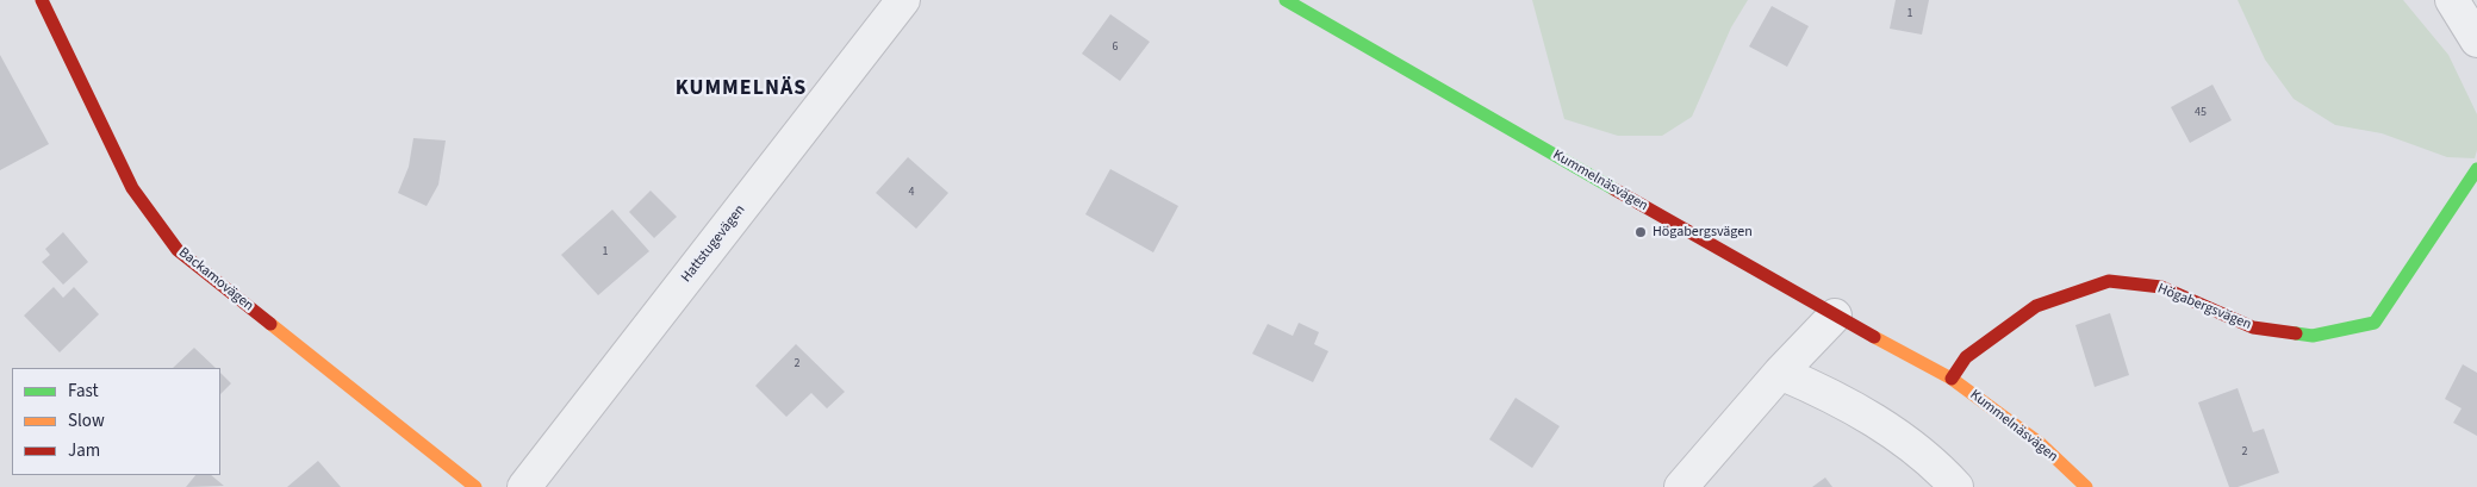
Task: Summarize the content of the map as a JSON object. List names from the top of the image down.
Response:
{
  "streets": {
    "street": [
      "Kummelnäsvägen",
      "Hattstugevägen",
      "Backamovägen",
      "Högabergsvägen"
    ]
  },
  "crossings": [
    ["Kummelnäsvägen", "Högabergsvägen"]
  ],
  "districts": ["KUMMELNÄS"],
  "places": ["Högabergsvägen"],
  "house_numbers": [
    "1",
    "6",
    "45",
    "4",
    "1",
    "2",
    "2"
  ],
  "legend": ["Fast", "Slow", "Jam"]
}
